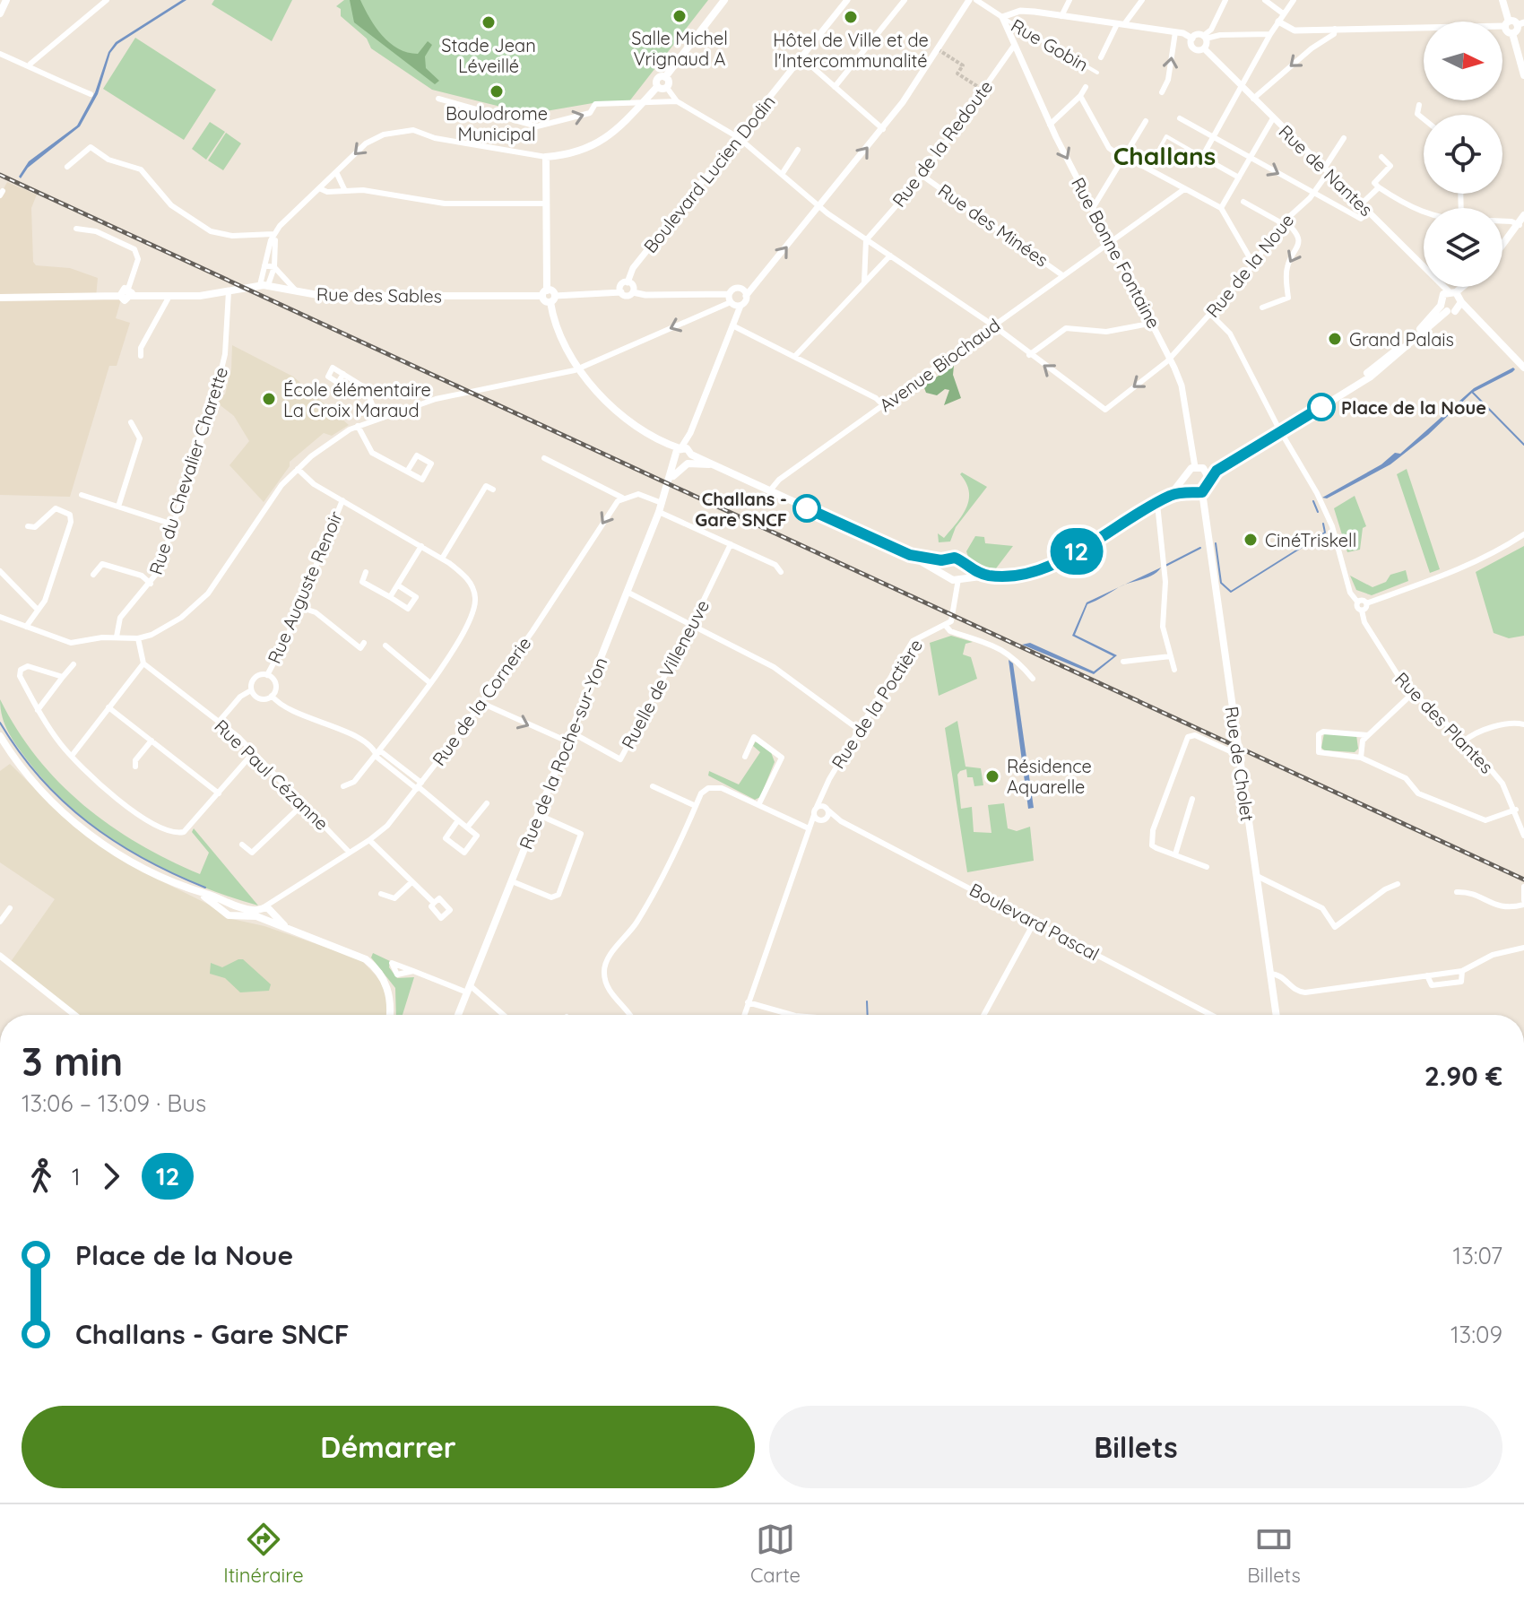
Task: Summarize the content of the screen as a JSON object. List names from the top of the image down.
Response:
{
  "streets": {
    "main road": [
      "Rue de Nantes",
      "Rue des Sables",
      "Rue de la Roche-sur-Yon",
      "Rue de Cholet"
    ],
    "street": [
      "Rue Gobin",
      "Rue de la Redoute",
      "Boulevard Lucien Dodin",
      "Rue des Minées",
      "Rue Bonne Fontaine",
      "Rue de la Noue",
      "Avenue Biochaud",
      "Rue du Chevalier Charette",
      "Rue Auguste Renoir",
      "Ruelle de Villeneuve",
      "Rue de la Cornerie",
      "Rue de la Poctière",
      "Rue des Plantes",
      "Rue Paul Cézanne",
      "Boulevard Pascal"
    ]
  },
  "crossings": [
    ["Rue Gobin", "Rue Bonne Fontaine"],
    ["Rue de la Redoute", "Rue des Minées"],
    ["Rue de la Redoute", "Rue Bonne Fontaine"],
    ["Rue de Nantes", "Rue de la Noue"],
    ["Rue des Minées", "Avenue Biochaud"],
    ["Rue Bonne Fontaine", "Rue de la Noue"],
    ["Rue Bonne Fontaine", "Avenue Biochaud"],
    ["Rue Bonne Fontaine", "Rue de Cholet"],
    ["Rue de la Noue", "Rue des Plantes"],
    ["Rue des Sables", "Rue du Chevalier Charette"],
    ["Rue de la Cornerie", "Rue Paul Cézanne"],
    ["Rue de la Poctière", "Boulevard Pascal"]
  ],
  "one_way": ["Rue de la Cornerie"],
  "districts": ["Challans"],
  "places": [
    "Salle Michel Vrignaud A",
    "Hôtel de Ville et de l'Intercommunalité",
    "Stade Jean Léveillé",
    "Boulodrome Municipal",
    "Grand Palais",
    "École élémentaire La Croix Maraud",
    "Place de la Noue",
    "Challans - Gare SNCF",
    "CinéTriskell",
    "Résidence Aquarelle"
  ],
  "lines": ["bus line 12"],
  "north": "right",
  "page": {
    "on_map": "12",
    "heading": ["3 min", "13:06 – 13:09 · Bus", "2.90 €"],
    "legs": ["1", "12"],
    "list": [
      {
        "name": "Place de la Noue",
        "value": "13:07"
      },
      {
        "name": "Challans - Gare SNCF",
        "value": "13:09"
      }
    ],
    "buttons": ["Démarrer", "Billets"],
    "tabs": ["Itinéraire", "Carte", "Billets"]
  }
}
